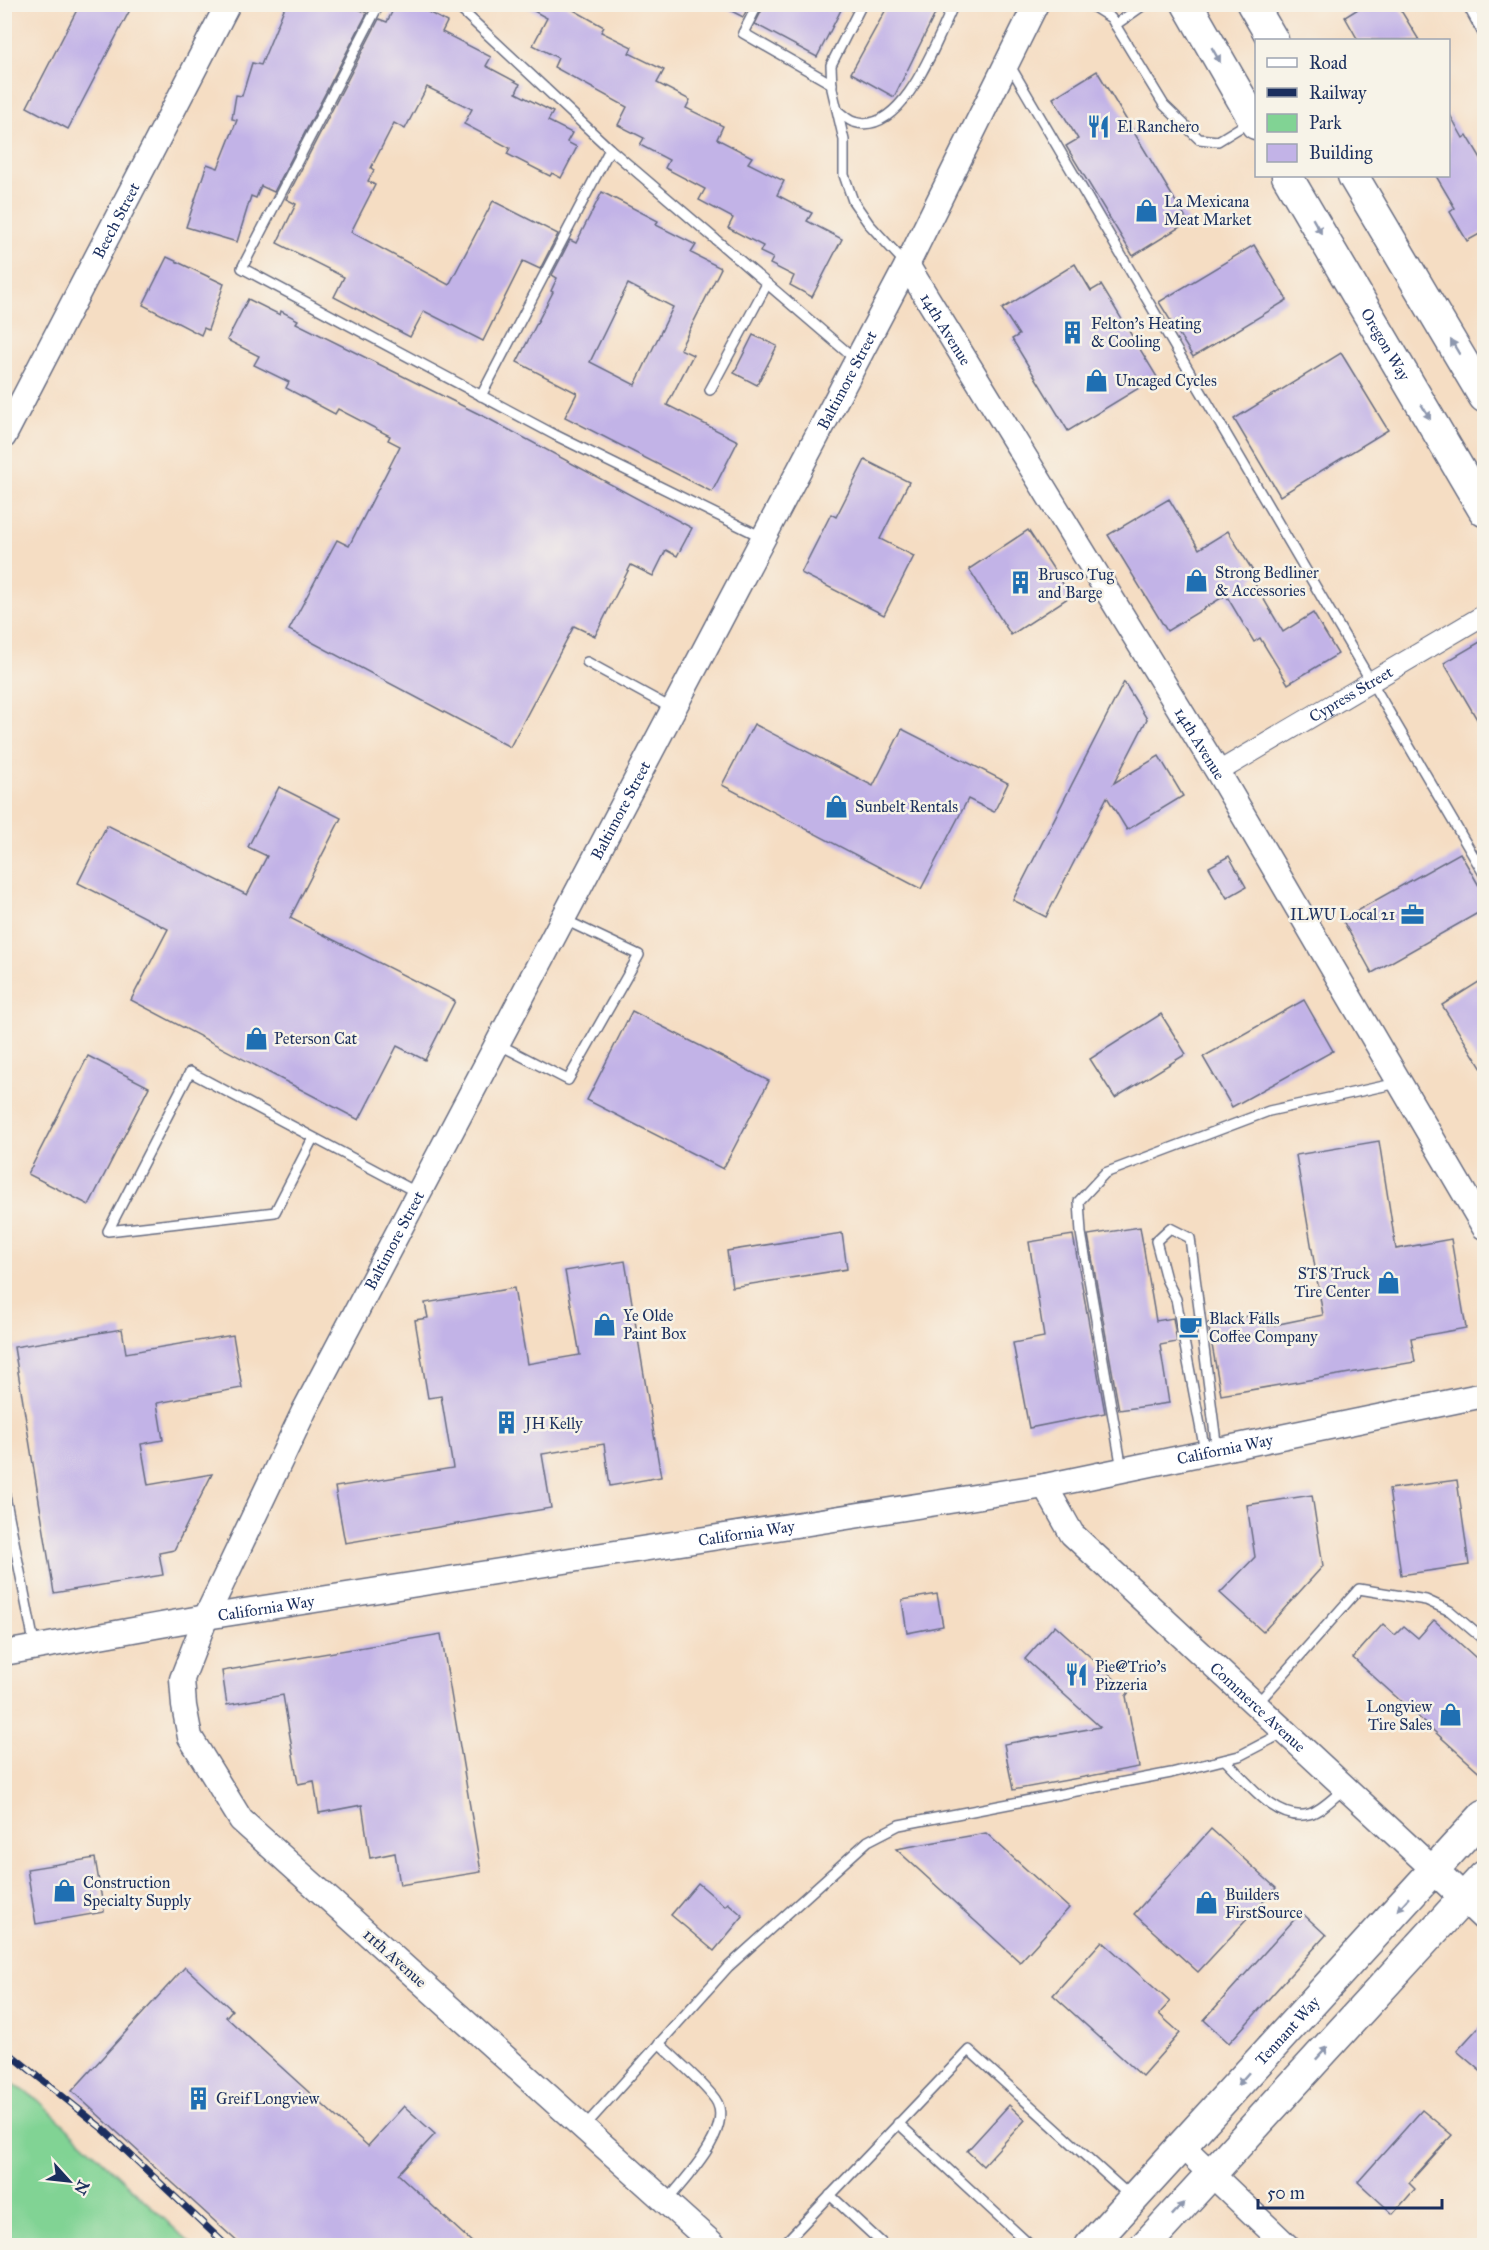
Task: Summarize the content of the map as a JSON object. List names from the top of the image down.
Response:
{
  "streets": {
    "main road": ["Oregon Way", "Commerce Avenue", "Tennant Way"],
    "street": [
      "Beech Street",
      "14th Avenue",
      "Baltimore Street",
      "Cypress Street",
      "California Way",
      "11th Avenue"
    ]
  },
  "crossings": [
    ["14th Avenue", "Baltimore Street"],
    ["14th Avenue", "Cypress Street"],
    ["Baltimore Street", "California Way"],
    ["Baltimore Street", "11th Avenue"],
    ["California Way", "Commerce Avenue"],
    ["California Way", "11th Avenue"],
    ["Commerce Avenue", "Tennant Way"]
  ],
  "places": {
    "restaurant": ["El Ranchero", "Pie@Trio's Pizzeria"],
    "shop": [
      "La Mexicana Meat Market",
      "Uncaged Cycles",
      "Strong Bedliner & Accessories",
      "Sunbelt Rentals",
      "Peterson Cat",
      "STS Truck Tire Center",
      "Ye Olde Paint Box",
      "Longview Tire Sales",
      "Construction Specialty Supply",
      "Builders FirstSource"
    ],
    "building": [
      "Felton's Heating & Cooling",
      "Brusco Tug and Barge",
      "JH Kelly",
      "Greif Longview"
    ],
    "office": ["ILWU Local 21"],
    "cafe": ["Black Falls Coffee Company"]
  },
  "legend": [
    "Road",
    "Railway",
    "Park",
    "Building"
  ],
  "scale_bar": "50 m",
  "north": "bottom right"
}
